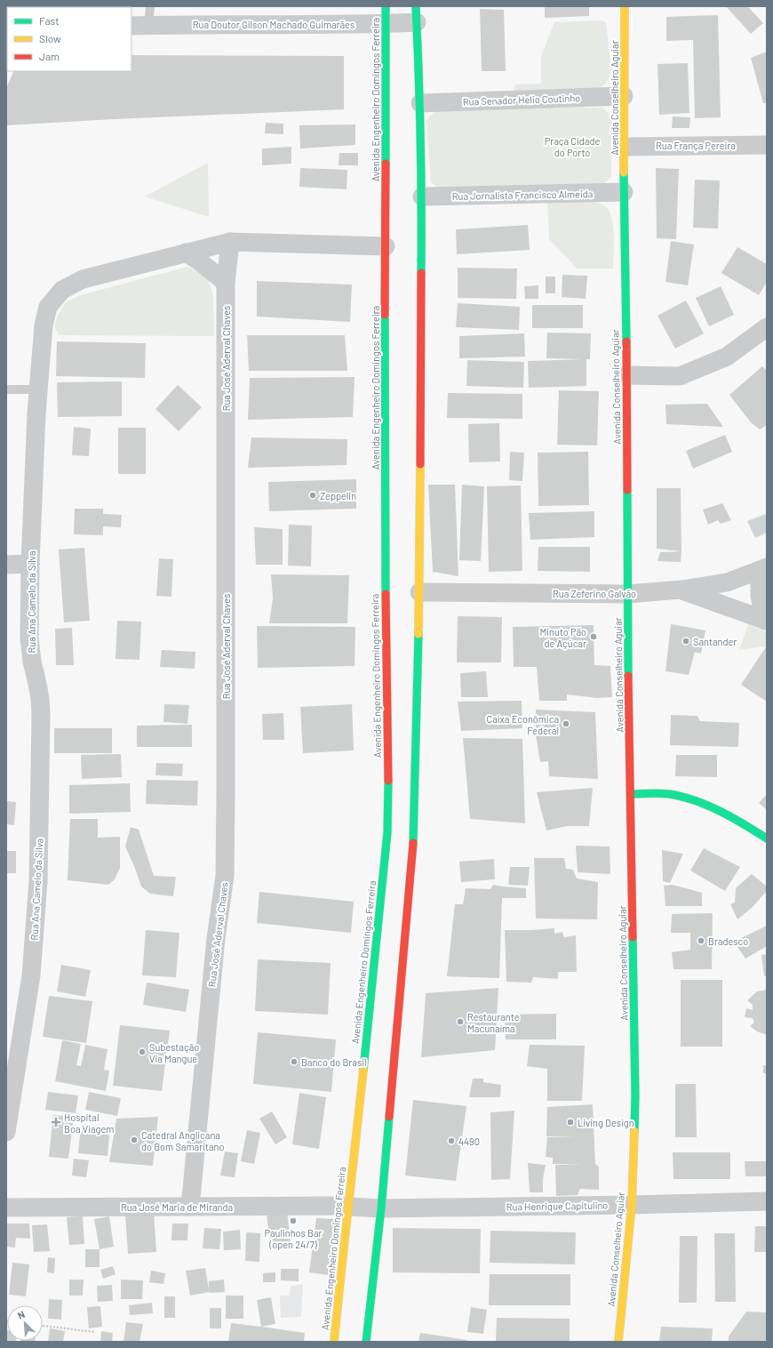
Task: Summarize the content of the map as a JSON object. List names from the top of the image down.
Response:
{
  "streets": {
    "main road": ["Avenida Conselheiro Aguiar", "Avenida Engenheiro Domingos Ferreira"],
    "street": [
      "Rua Doutor Gilson Machado Guimarães",
      "Rua Senador Helio Coutinho",
      "Rua França Pereira",
      "Rua Jornalista Francisco Almeida",
      "Rua José Aderval Chaves",
      "Rua Zeferino Galvão",
      "Rua Ana Camelo da Silva",
      "Rua Henrique Capitulino",
      "Rua José Maria de Miranda"
    ]
  },
  "crossings": [
    ["Rua Doutor Gilson Machado Guimarães", "Avenida Engenheiro Domingos Ferreira"],
    ["Avenida Conselheiro Aguiar", "Rua Senador Helio Coutinho"],
    ["Avenida Conselheiro Aguiar", "Rua França Pereira"],
    ["Avenida Conselheiro Aguiar", "Rua Jornalista Francisco Almeida"],
    ["Avenida Conselheiro Aguiar", "Rua Zeferino Galvão"],
    ["Avenida Conselheiro Aguiar", "Rua Henrique Capitulino"],
    ["Avenida Engenheiro Domingos Ferreira", "Rua Henrique Capitulino"],
    ["Avenida Engenheiro Domingos Ferreira", "Rua José Maria de Miranda"],
    ["Rua José Aderval Chaves", "Rua Ana Camelo da Silva"],
    ["Rua José Aderval Chaves", "Rua José Maria de Miranda"],
    ["Rua Henrique Capitulino", "Rua José Maria de Miranda"]
  ],
  "parks": ["Praça Cidade do Porto"],
  "places": {
    "other": [
      "Zeppelin",
      "Minuto Pão de Açúcar",
      "Santander",
      "Caixa Econômica Federal",
      "Bradesco",
      "Restaurante Macunaíma",
      "Subestação Via Mangue",
      "Banco do Brasil",
      "Living Design",
      "Catedral Anglicana do Bom Samaritano",
      "4490",
      "Paulinhos Bar (open 24/7)"
    ],
    "health": ["Hospital Boa Viagem"]
  },
  "legend": ["Fast", "Slow", "Jam"],
  "north": "top left"
}
